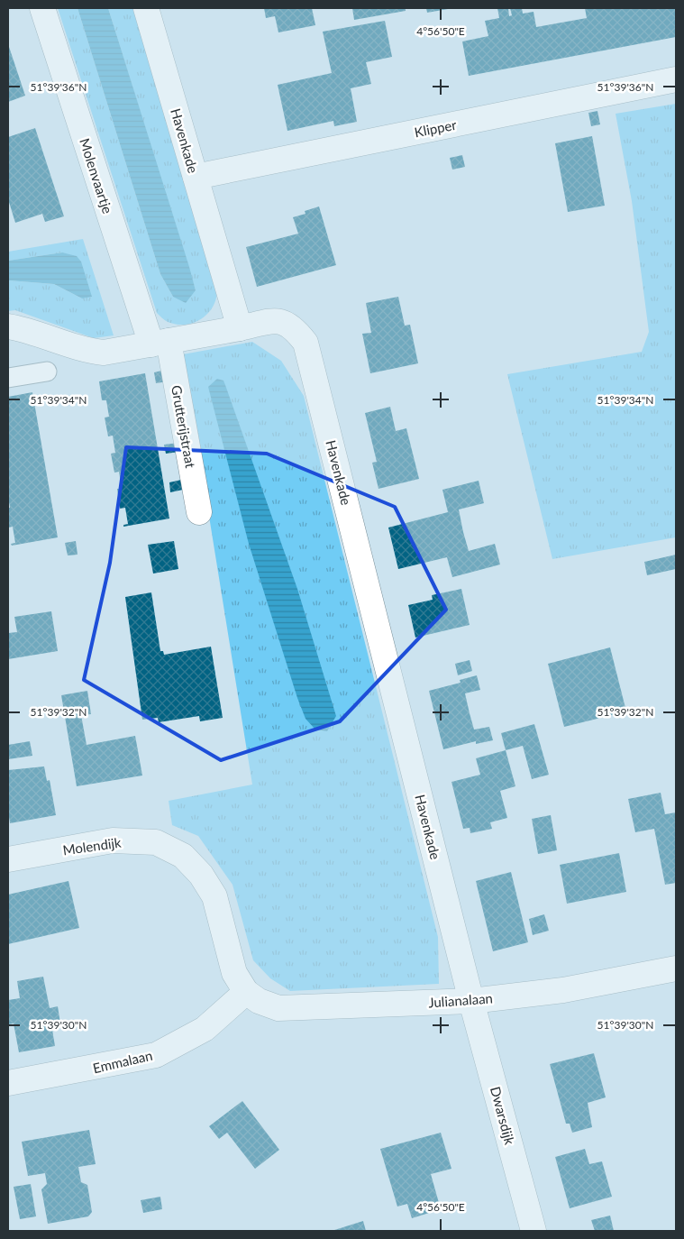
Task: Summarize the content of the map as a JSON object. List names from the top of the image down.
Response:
{
  "streets": {
    "street": [
      "Klipper",
      "Havenkade",
      "Molenvaartje",
      "Grutterijstraat",
      "Molendijk",
      "Julianalaan",
      "Emmalaan",
      "Dwarsdijk"
    ]
  },
  "crossings": [
    ["Klipper", "Havenkade"],
    ["Havenkade", "Julianalaan"],
    ["Havenkade", "Dwarsdijk"],
    ["Molenvaartje", "Grutterijstraat"],
    ["Molendijk", "Julianalaan"],
    ["Molendijk", "Emmalaan"],
    ["Julianalaan", "Emmalaan"],
    ["Julianalaan", "Dwarsdijk"]
  ],
  "coordinates": [
    "4°56'50\"E",
    "51°39'36\"N",
    "51°39'34\"N",
    "51°39'32\"N",
    "51°39'30\"N"
  ]
}
